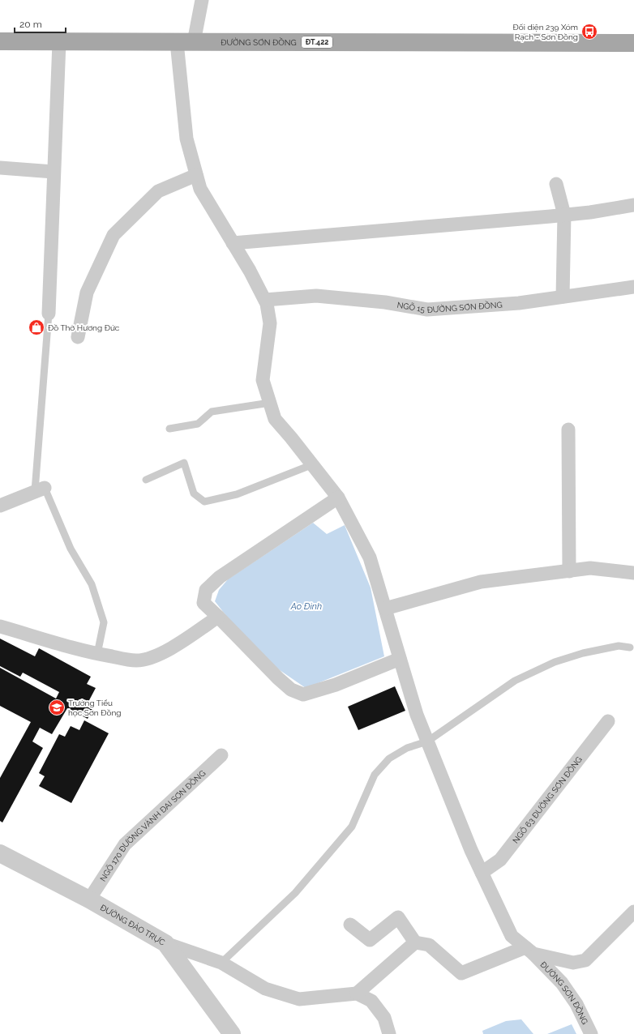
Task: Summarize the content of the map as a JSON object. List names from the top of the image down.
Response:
{
  "streets": {
    "main road": ["ĐƯỜNG SƠN ĐỒNG", "ĐT.422"],
    "street": [
      "NGÕ 15 ĐƯỜNG SƠN ĐỒNG",
      "NGÕ 63 ĐƯỜNG SƠN ĐỒNG",
      "NGÕ 170 ĐƯỜNG VÀNH ĐAI SƠN ĐỒNG",
      "ĐƯỜNG ĐÀO TRỰC"
    ]
  },
  "crossings": [
    ["ĐƯỜNG SƠN ĐỒNG", "NGÕ 15 ĐƯỜNG SƠN ĐỒNG"],
    ["ĐƯỜNG SƠN ĐỒNG", "NGÕ 63 ĐƯỜNG SƠN ĐỒNG"],
    ["NGÕ 170 ĐƯỜNG VÀNH ĐAI SƠN ĐỒNG", "ĐƯỜNG ĐÀO TRỰC"]
  ],
  "water": ["Ao Đình"],
  "places": {
    "bus stop": ["Đối diện 239 Xóm Rạch - Sơn Đồng"],
    "shop": ["Đồ Thờ Hương Đức"],
    "school or university": ["Trường Tiểu học Sơn Đồng"]
  },
  "scale_bar": "20 m"
}
